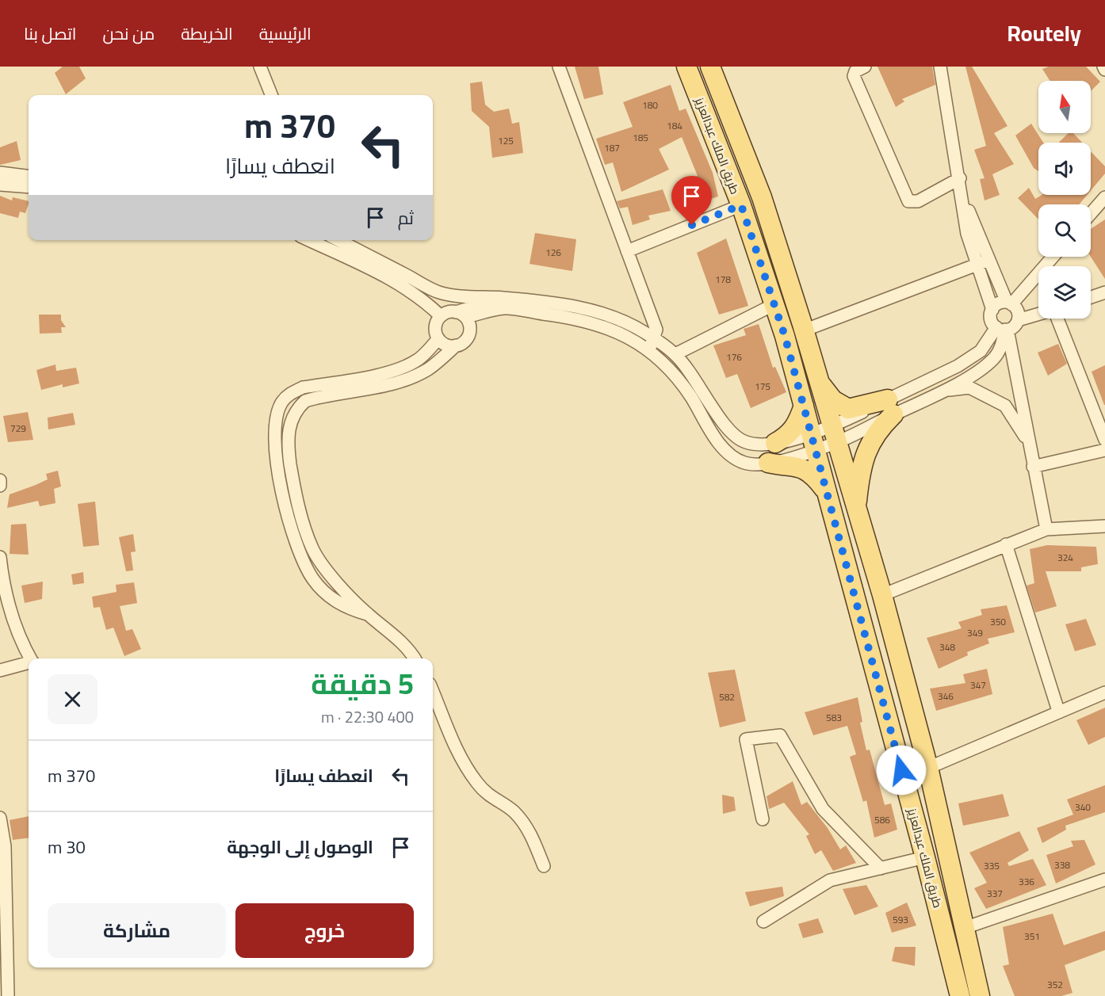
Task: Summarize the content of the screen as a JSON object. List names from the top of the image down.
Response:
{
  "streets": {
    "main road": ["طريق الملك عبدالعزيز"]
  },
  "house_numbers": [
    "180",
    "184",
    "185",
    "125",
    "187",
    "126",
    "178",
    "176",
    "175",
    "729",
    "324",
    "350",
    "349",
    "348",
    "347",
    "346",
    "582",
    "583",
    "340",
    "586",
    "338",
    "335",
    "336",
    "337",
    "593",
    "351",
    "352"
  ],
  "north": "top",
  "page": {
    "header": "Routely",
    "nav": [
      "الرئيسية",
      "الخريطة",
      "من نحن",
      "اتصل بنا"
    ],
    "turn": ["370 m", "انعطف يسارًا"],
    "then": "ثم",
    "heading": ["5 دقيقة", "400 m · 22:30"],
    "list": [
      {
        "name": "انعطف يسارًا",
        "value": "370 m"
      },
      {
        "name": "الوصول إلى الوجهة",
        "value": "30 m"
      }
    ],
    "buttons": ["خروج", "مشاركة"]
  }
}
